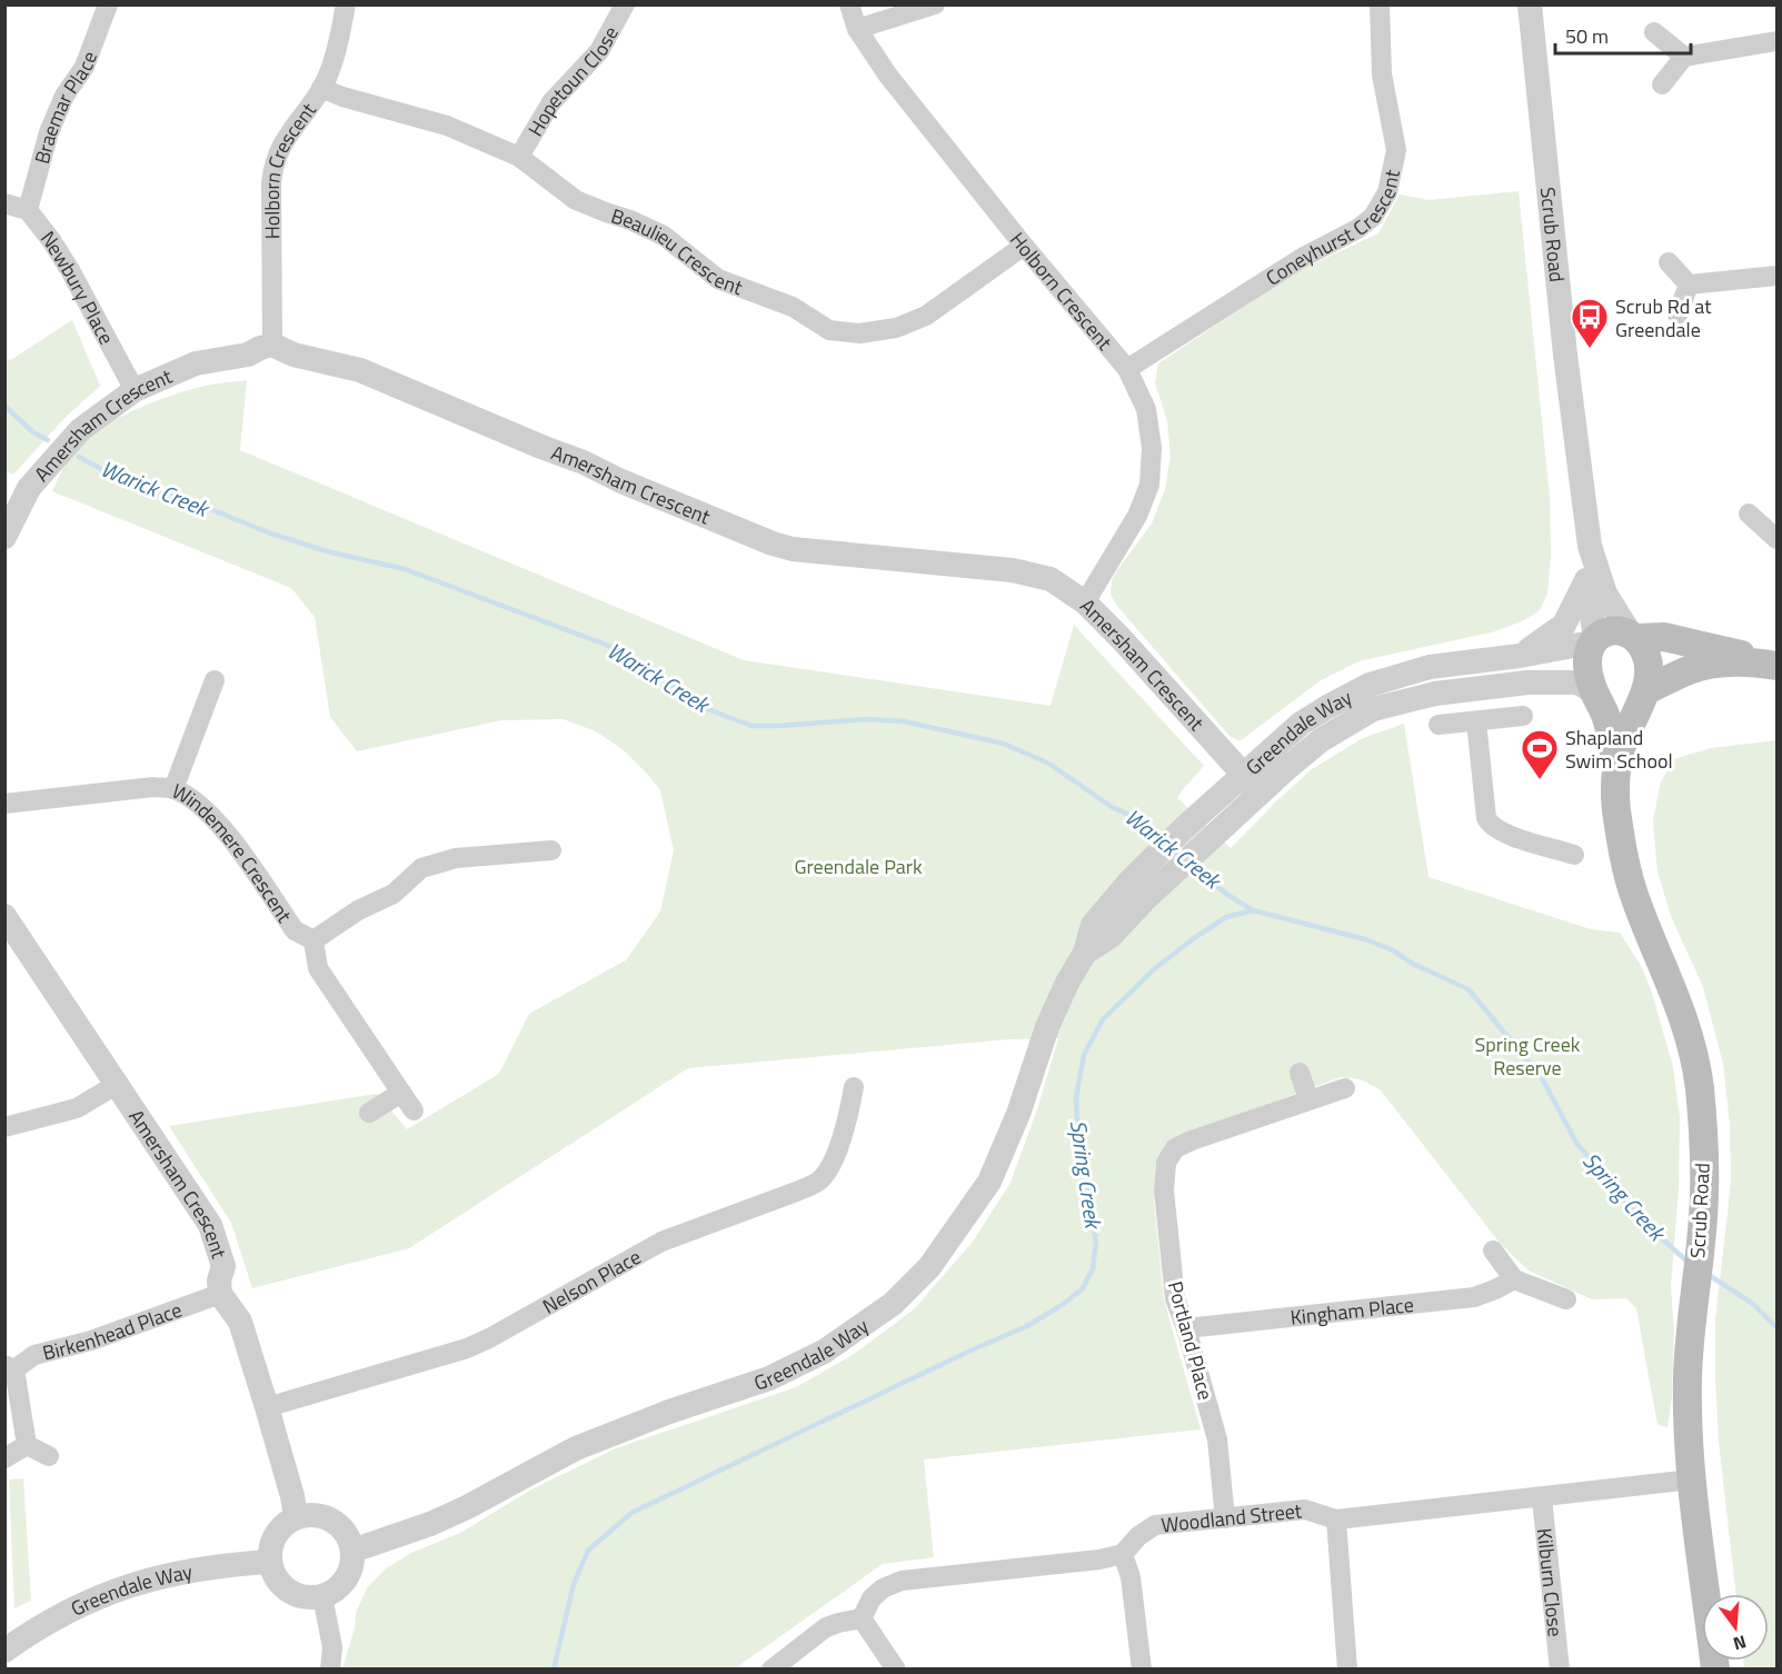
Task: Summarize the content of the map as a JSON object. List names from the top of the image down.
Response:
{
  "streets": {
    "main road": ["Scrub Road"],
    "street": [
      "Hopetoun Close",
      "Braemar Place",
      "Holborn Crescent",
      "Coneyhurst Crescent",
      "Beaulieu Crescent",
      "Newbury Place",
      "Amersham Crescent",
      "Greendale Way",
      "Windemere Crescent",
      "Nelson Place",
      "Kingham Place",
      "Birkenhead Place",
      "Portland Place",
      "Woodland Street",
      "Kilburn Close"
    ]
  },
  "crossings": [
    ["Hopetoun Close", "Beaulieu Crescent"],
    ["Braemar Place", "Newbury Place"],
    ["Holborn Crescent", "Coneyhurst Crescent"],
    ["Holborn Crescent", "Beaulieu Crescent"],
    ["Holborn Crescent", "Amersham Crescent"],
    ["Scrub Road", "Greendale Way"],
    ["Scrub Road", "Woodland Street"],
    ["Newbury Place", "Amersham Crescent"],
    ["Amersham Crescent", "Greendale Way"],
    ["Amersham Crescent", "Birkenhead Place"],
    ["Kingham Place", "Portland Place"],
    ["Portland Place", "Woodland Street"],
    ["Woodland Street", "Kilburn Close"]
  ],
  "water": ["Warick Creek", "Spring Creek"],
  "parks": ["Greendale Park", "Spring Creek Reserve"],
  "places": {
    "bus stop": ["Scrub Rd at Greendale"],
    "sports": ["Shapland Swim School"]
  },
  "scale_bar": "50 m",
  "north": "bottom"
}
